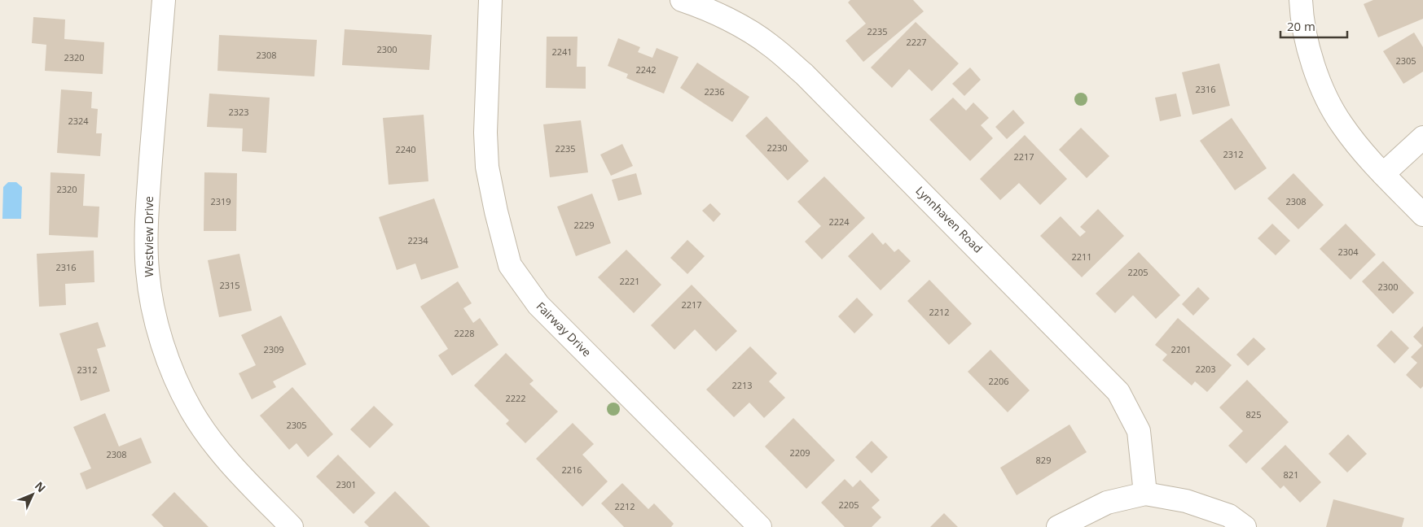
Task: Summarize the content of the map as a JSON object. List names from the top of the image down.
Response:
{
  "streets": {
    "street": ["Lynnhaven Road", "Westview Drive", "Fairway Drive"]
  },
  "house_numbers": [
    "2235",
    "2227",
    "2300",
    "2241",
    "2308",
    "2320",
    "2305",
    "2242",
    "2316",
    "2236",
    "2323",
    "2324",
    "2230",
    "2235",
    "2240",
    "2312",
    "2217",
    "2320",
    "2319",
    "2308",
    "2224",
    "2229",
    "2234",
    "2304",
    "2211",
    "2316",
    "2205",
    "2221",
    "2315",
    "2300",
    "2217",
    "2212",
    "2228",
    "2309",
    "2201",
    "2203",
    "2312",
    "2206",
    "2213",
    "2222",
    "825",
    "2305",
    "2209",
    "2308",
    "829",
    "2216",
    "821",
    "2301",
    "2205",
    "2212"
  ],
  "scale_bar": "20 m",
  "north": "top right"
}
